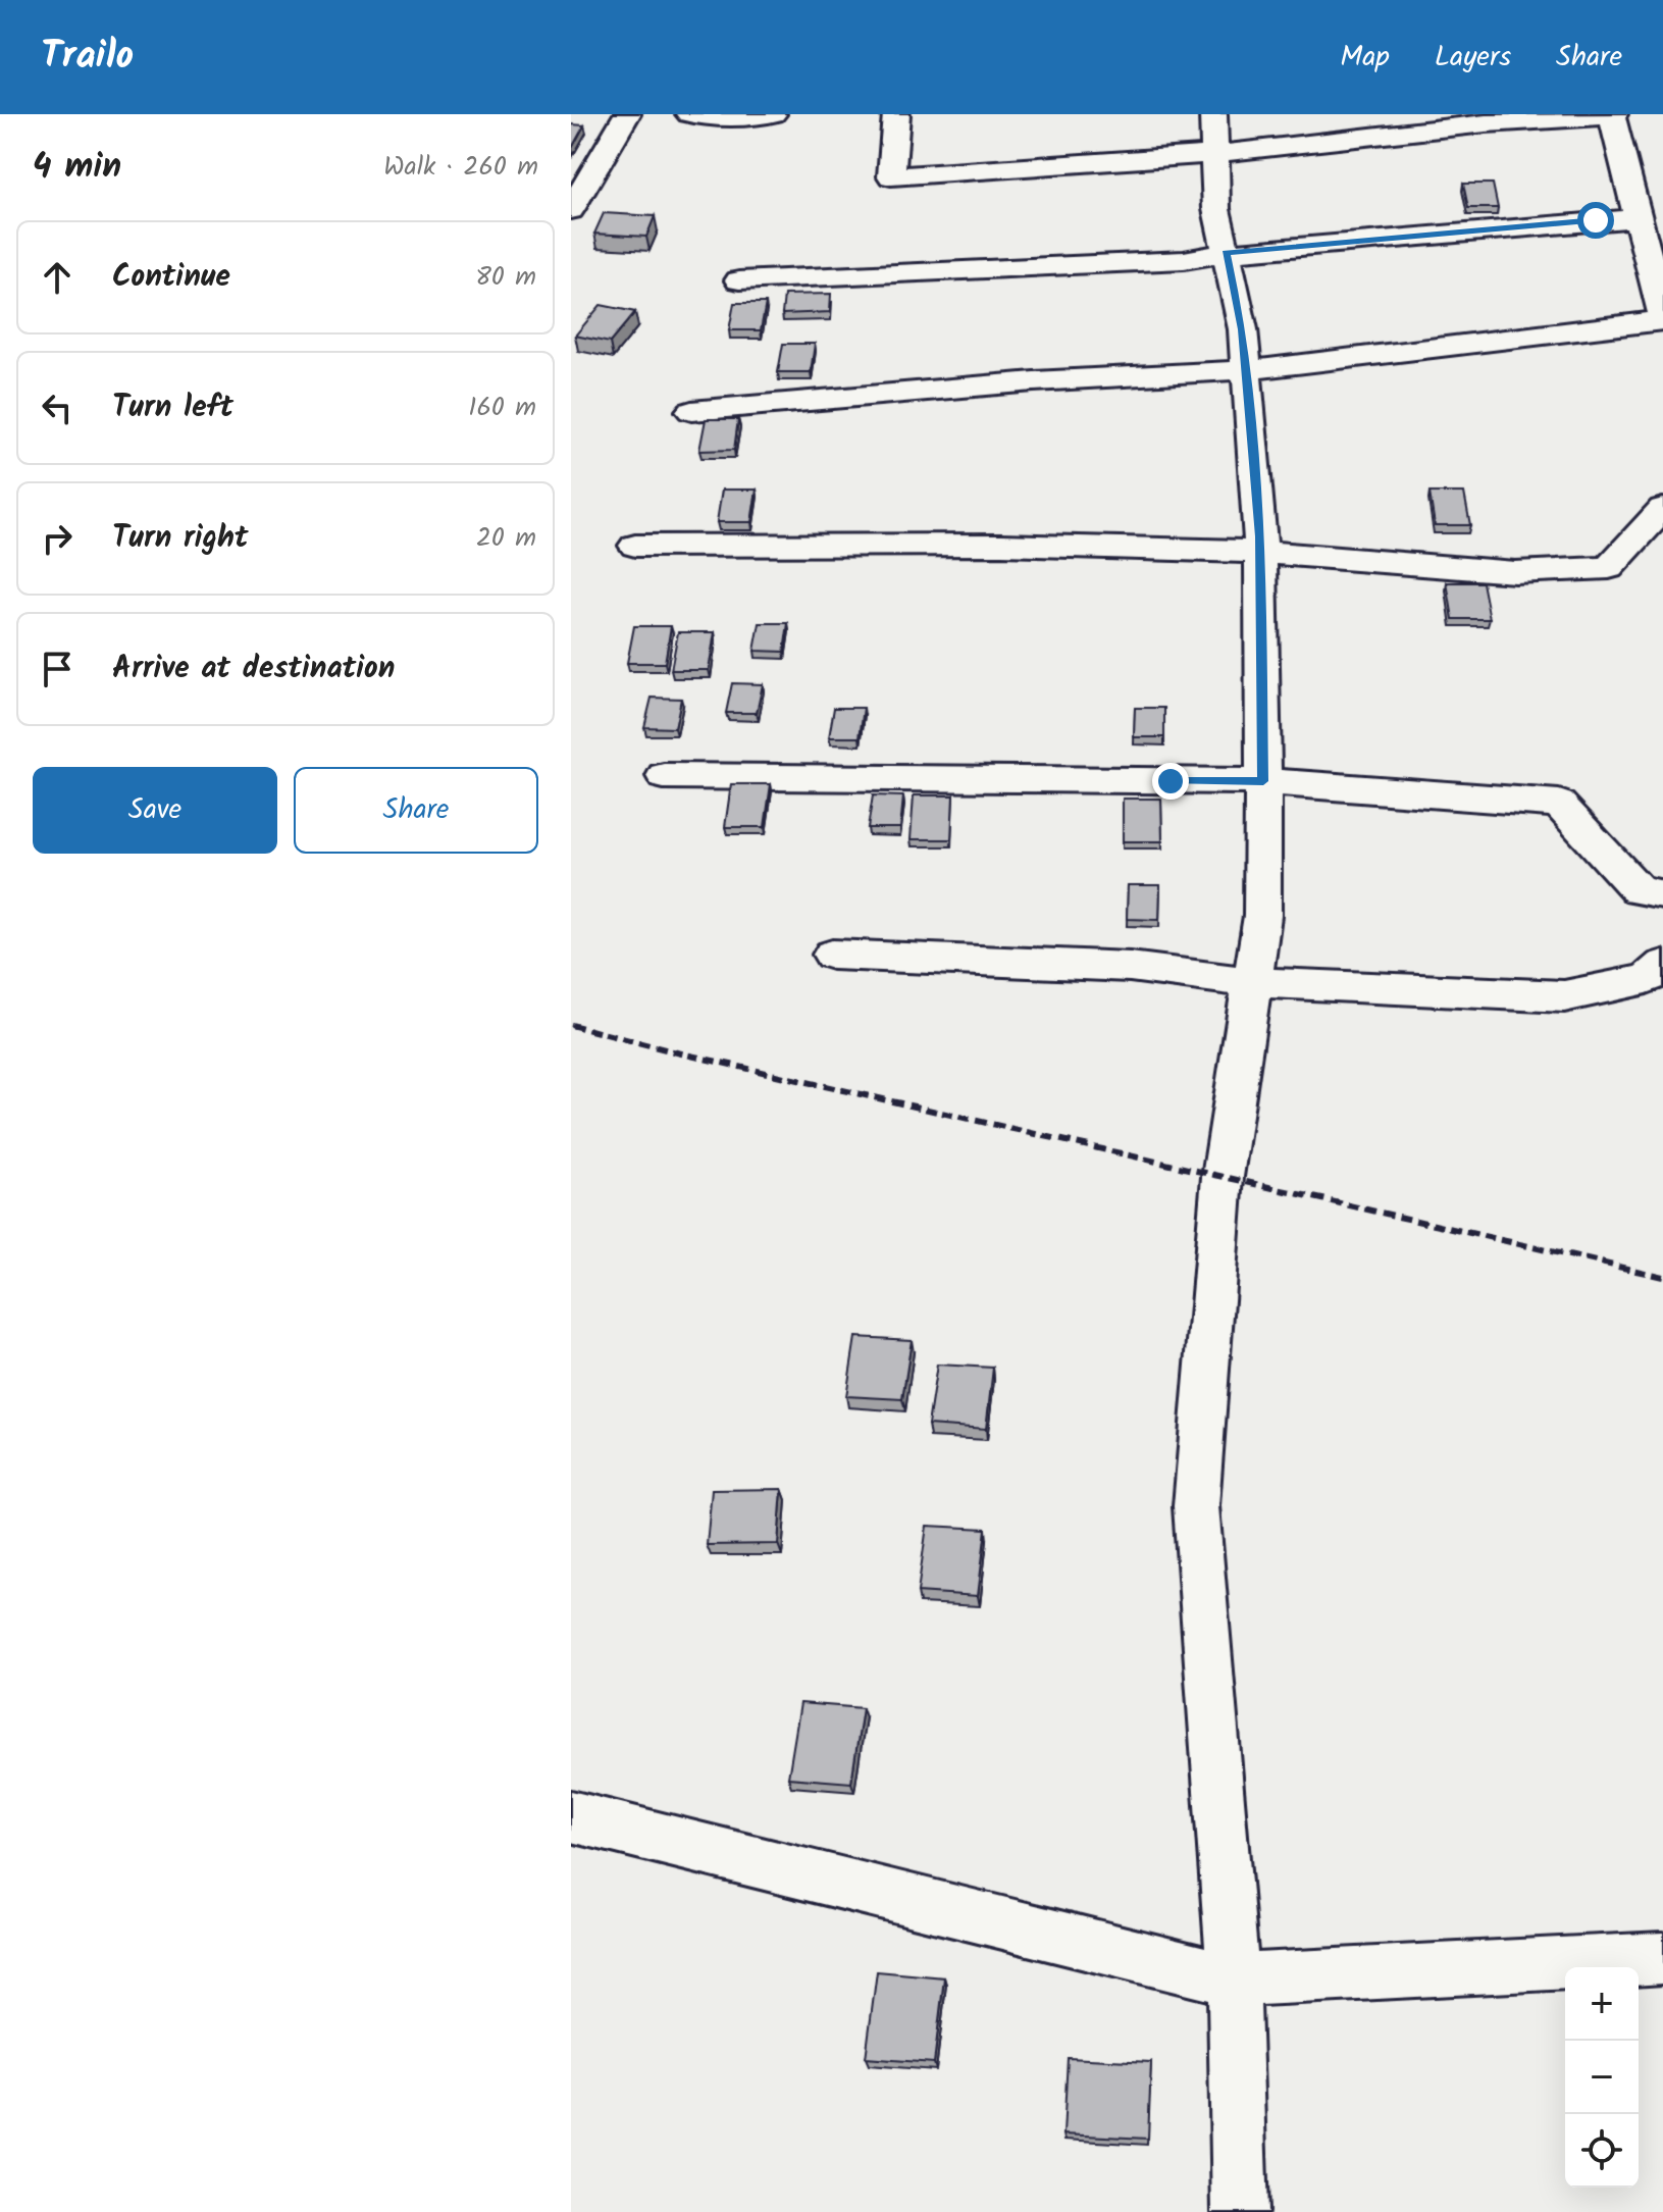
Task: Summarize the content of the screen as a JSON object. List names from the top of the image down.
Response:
{
  "page": {
    "header": "Trailo",
    "nav": ["Map", "Layers", "Share"],
    "heading": ["4 min", "Walk · 260 m"],
    "list": [
      ["Continue", "80 m"],
      ["Turn left", "160 m"],
      ["Turn right", "20 m"],
      "Arrive at destination"
    ],
    "buttons": ["Save", "Share"],
    "map_buttons": ["+", "−"]
  }
}
